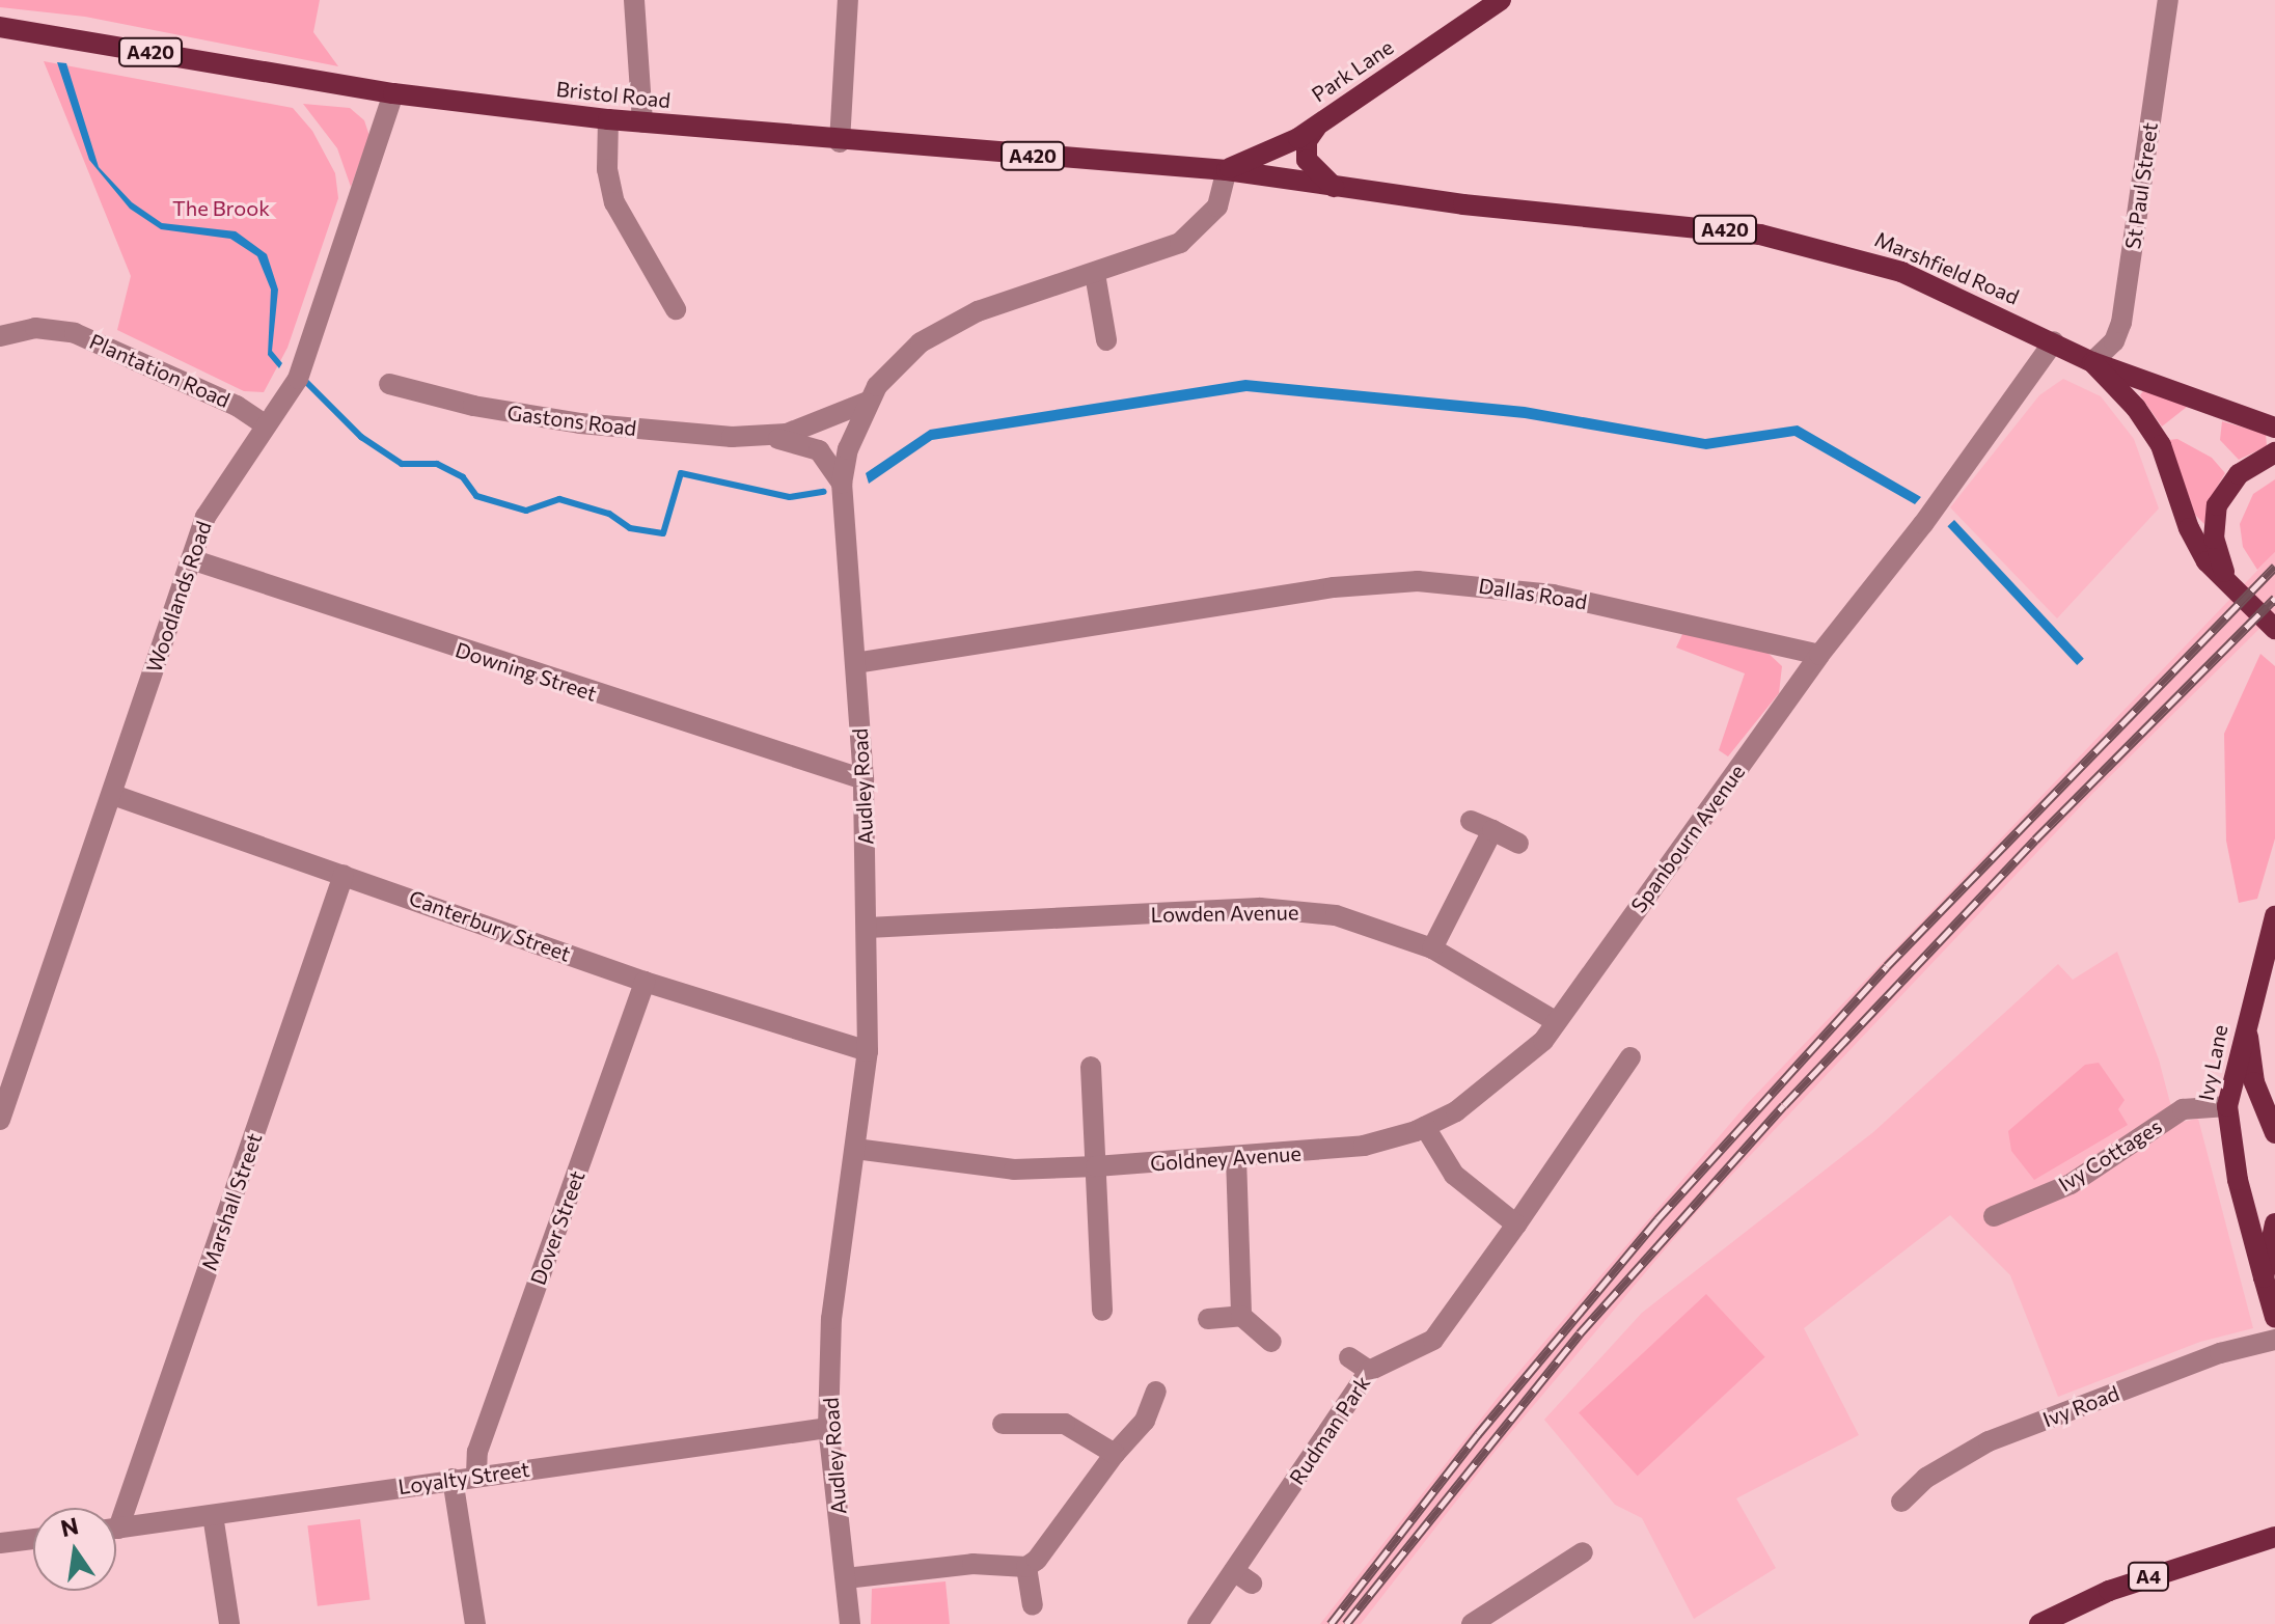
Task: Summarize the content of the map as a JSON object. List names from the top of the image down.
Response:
{
  "streets": {
    "main road": [
      "A420",
      "Park Lane",
      "Bristol Road",
      "Marshfield Road",
      "Ivy Lane",
      "A4"
    ],
    "street": [
      "St Paul Street",
      "Plantation Road",
      "Gastons Road",
      "Dallas Road",
      "Woodlands Road",
      "Downing Street",
      "Audley Road",
      "Spanbourn Avenue",
      "Lowden Avenue",
      "Canterbury Street",
      "Ivy Cottages",
      "Goldney Avenue",
      "Marshall Street",
      "Dover Street",
      "Ivy Road",
      "Rudman Park",
      "Loyalty Street"
    ]
  },
  "crossings": [
    ["A420", "St Paul Street"],
    ["A420", "Marshfield Road"],
    ["Park Lane", "Bristol Road"],
    ["Park Lane", "Marshfield Road"],
    ["Park Lane", "Audley Road"],
    ["Bristol Road", "Marshfield Road"],
    ["Bristol Road", "Woodlands Road"],
    ["Bristol Road", "Audley Road"],
    ["St Paul Street", "Marshfield Road"],
    ["Marshfield Road", "Audley Road"],
    ["Plantation Road", "Woodlands Road"],
    ["Gastons Road", "Audley Road"],
    ["Dallas Road", "Audley Road"],
    ["Dallas Road", "Spanbourn Avenue"],
    ["Woodlands Road", "Downing Street"],
    ["Woodlands Road", "Canterbury Street"],
    ["Downing Street", "Audley Road"],
    ["Audley Road", "Lowden Avenue"],
    ["Audley Road", "Canterbury Street"],
    ["Audley Road", "Goldney Avenue"],
    ["Audley Road", "Loyalty Street"],
    ["Spanbourn Avenue", "Lowden Avenue"],
    ["Spanbourn Avenue", "Goldney Avenue"],
    ["Lowden Avenue", "Goldney Avenue"],
    ["Canterbury Street", "Marshall Street"],
    ["Canterbury Street", "Dover Street"],
    ["Ivy Lane", "Ivy Cottages"],
    ["Dover Street", "Loyalty Street"]
  ],
  "parks": ["The Brook"],
  "north": "top"
}
